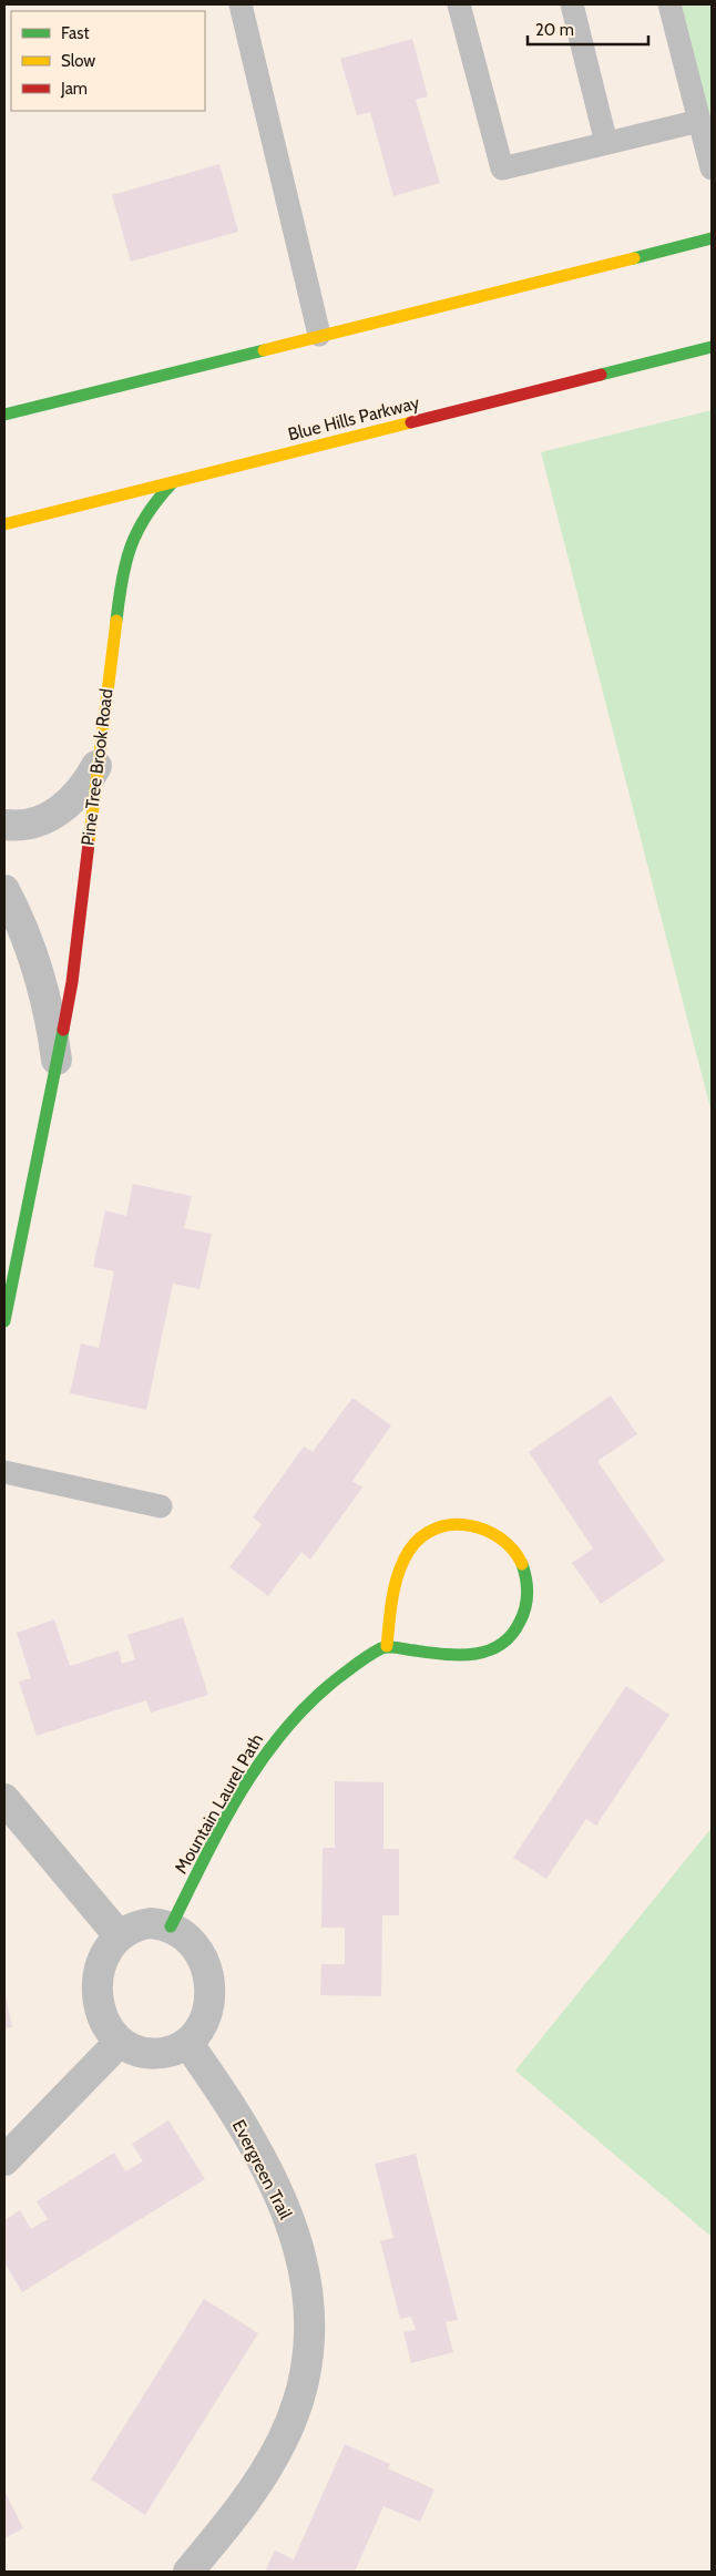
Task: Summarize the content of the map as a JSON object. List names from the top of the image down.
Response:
{
  "streets": {
    "street": [
      "Blue Hills Parkway",
      "Pine Tree Brook Road",
      "Mountain Laurel Path",
      "Evergreen Trail"
    ]
  },
  "crossings": [
    ["Blue Hills Parkway", "Pine Tree Brook Road"],
    ["Mountain Laurel Path", "Evergreen Trail"]
  ],
  "legend": ["Fast", "Slow", "Jam"],
  "scale_bar": "20 m"
}
